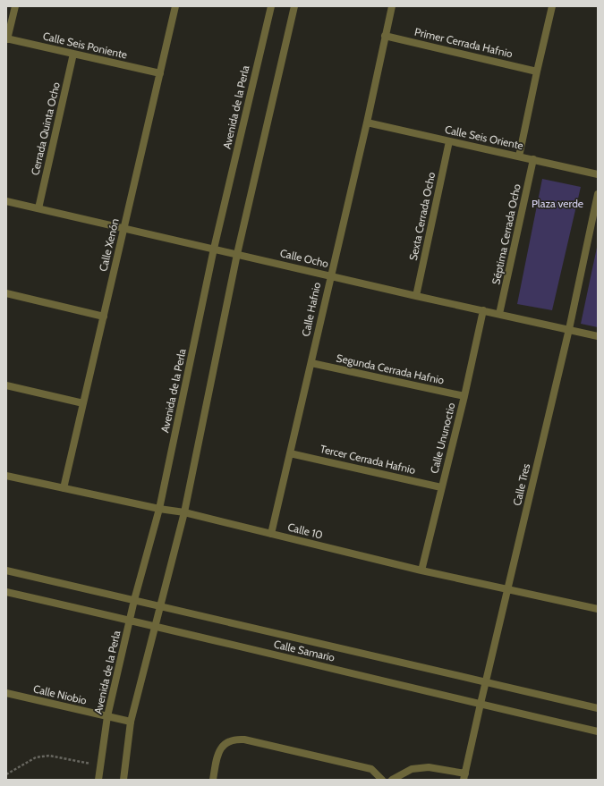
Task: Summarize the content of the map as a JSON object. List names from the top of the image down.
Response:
{
  "streets": {
    "street": [
      "Primer Cerrada Hafnio",
      "Calle Seis Poniente",
      "Avenida de la Perla",
      "Cerrada Quinta Ocho",
      "Calle Seis Oriente",
      "Sexta Cerrada Ocho",
      "Séptima Cerrada Ocho",
      "Calle Xenón",
      "Calle Ocho",
      "Calle Hafnio",
      "Segunda Cerrada Hafnio",
      "Calle Ununoctio",
      "Tercer Cerrada Hafnio",
      "Calle Tres",
      "Calle 10",
      "Calle Samario",
      "Calle Niobio"
    ]
  },
  "crossings": [
    ["Primer Cerrada Hafnio", "Calle Hafnio"],
    ["Calle Seis Poniente", "Cerrada Quinta Ocho"],
    ["Calle Seis Poniente", "Calle Xenón"],
    ["Avenida de la Perla", "Calle Ocho"],
    ["Avenida de la Perla", "Calle 10"],
    ["Avenida de la Perla", "Calle Samario"],
    ["Avenida de la Perla", "Calle Niobio"],
    ["Cerrada Quinta Ocho", "Calle Ocho"],
    ["Calle Seis Oriente", "Sexta Cerrada Ocho"],
    ["Calle Seis Oriente", "Séptima Cerrada Ocho"],
    ["Calle Seis Oriente", "Calle Hafnio"],
    ["Sexta Cerrada Ocho", "Calle Ocho"],
    ["Séptima Cerrada Ocho", "Calle Ocho"],
    ["Calle Xenón", "Calle Ocho"],
    ["Calle Xenón", "Calle 10"],
    ["Calle Ocho", "Calle Hafnio"],
    ["Calle Ocho", "Calle Ununoctio"],
    ["Calle Ocho", "Calle Tres"],
    ["Calle Hafnio", "Segunda Cerrada Hafnio"],
    ["Calle Hafnio", "Tercer Cerrada Hafnio"],
    ["Calle Hafnio", "Calle 10"],
    ["Segunda Cerrada Hafnio", "Calle Ununoctio"],
    ["Calle Ununoctio", "Tercer Cerrada Hafnio"],
    ["Calle Ununoctio", "Calle 10"],
    ["Calle Tres", "Calle 10"],
    ["Calle Tres", "Calle Samario"]
  ],
  "parks": ["Plaza verde"]
}
